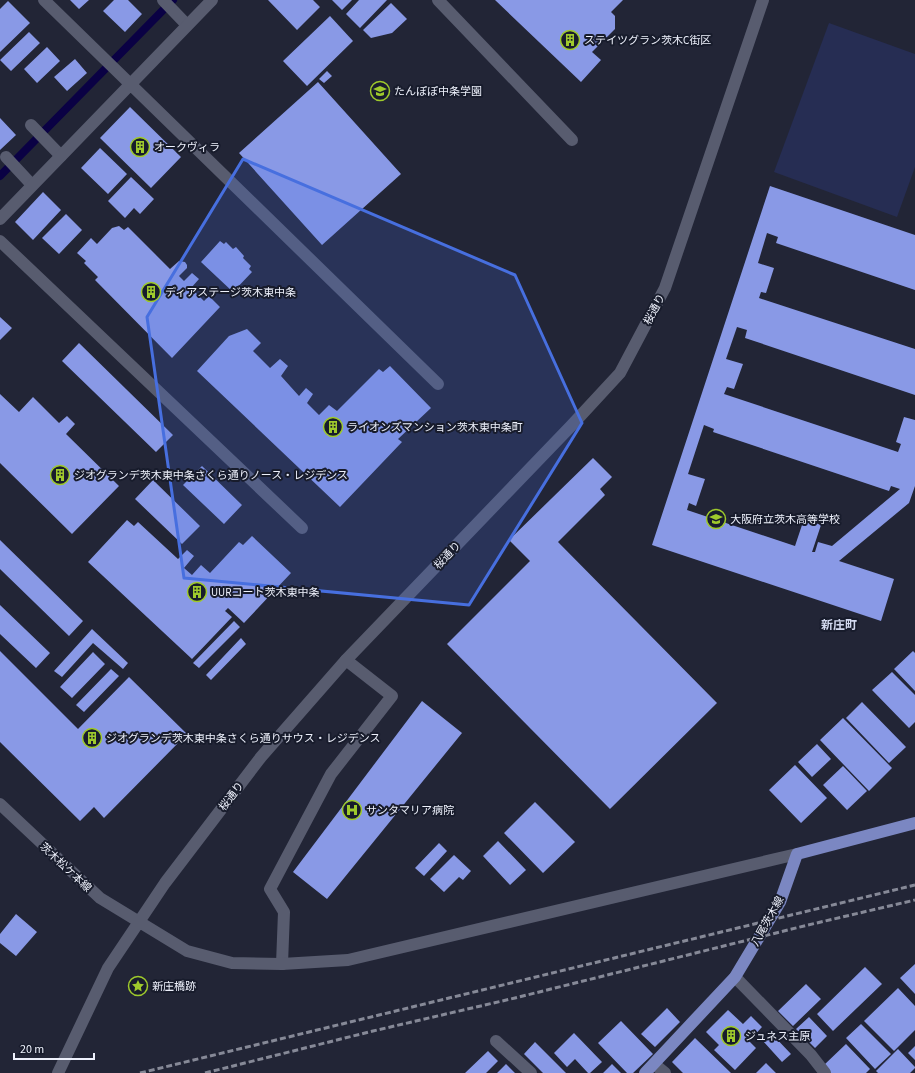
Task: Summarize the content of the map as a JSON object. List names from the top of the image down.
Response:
{
  "streets": {
    "main road": ["八尾茨木線"],
    "street": ["桜通り", "茨木松ケ本線"]
  },
  "crossings": [
    ["桜通り", "茨木松ケ本線"],
    ["茨木松ケ本線", "八尾茨木線"]
  ],
  "districts": ["新庄町"],
  "places": {
    "building": [
      "ステイツグラン茨木C街区",
      "オークヴィラ",
      "ディアステージ茨木東中条",
      "ライオンズマンション茨木東中条町",
      "ジオグランデ茨木東中条さくら通りノース・レジデンス",
      "UURコート茨木東中条",
      "ジオグランデ茨木東中条さくら通りサウス・レジデンス",
      "ジュネス主原"
    ],
    "school or university": ["たんぽぽ中条学園", "大阪府立茨木高等学校"],
    "hospital": ["サンタマリア病院"],
    "place": ["新庄橋跡"]
  },
  "scale_bar": "20 m"
}
